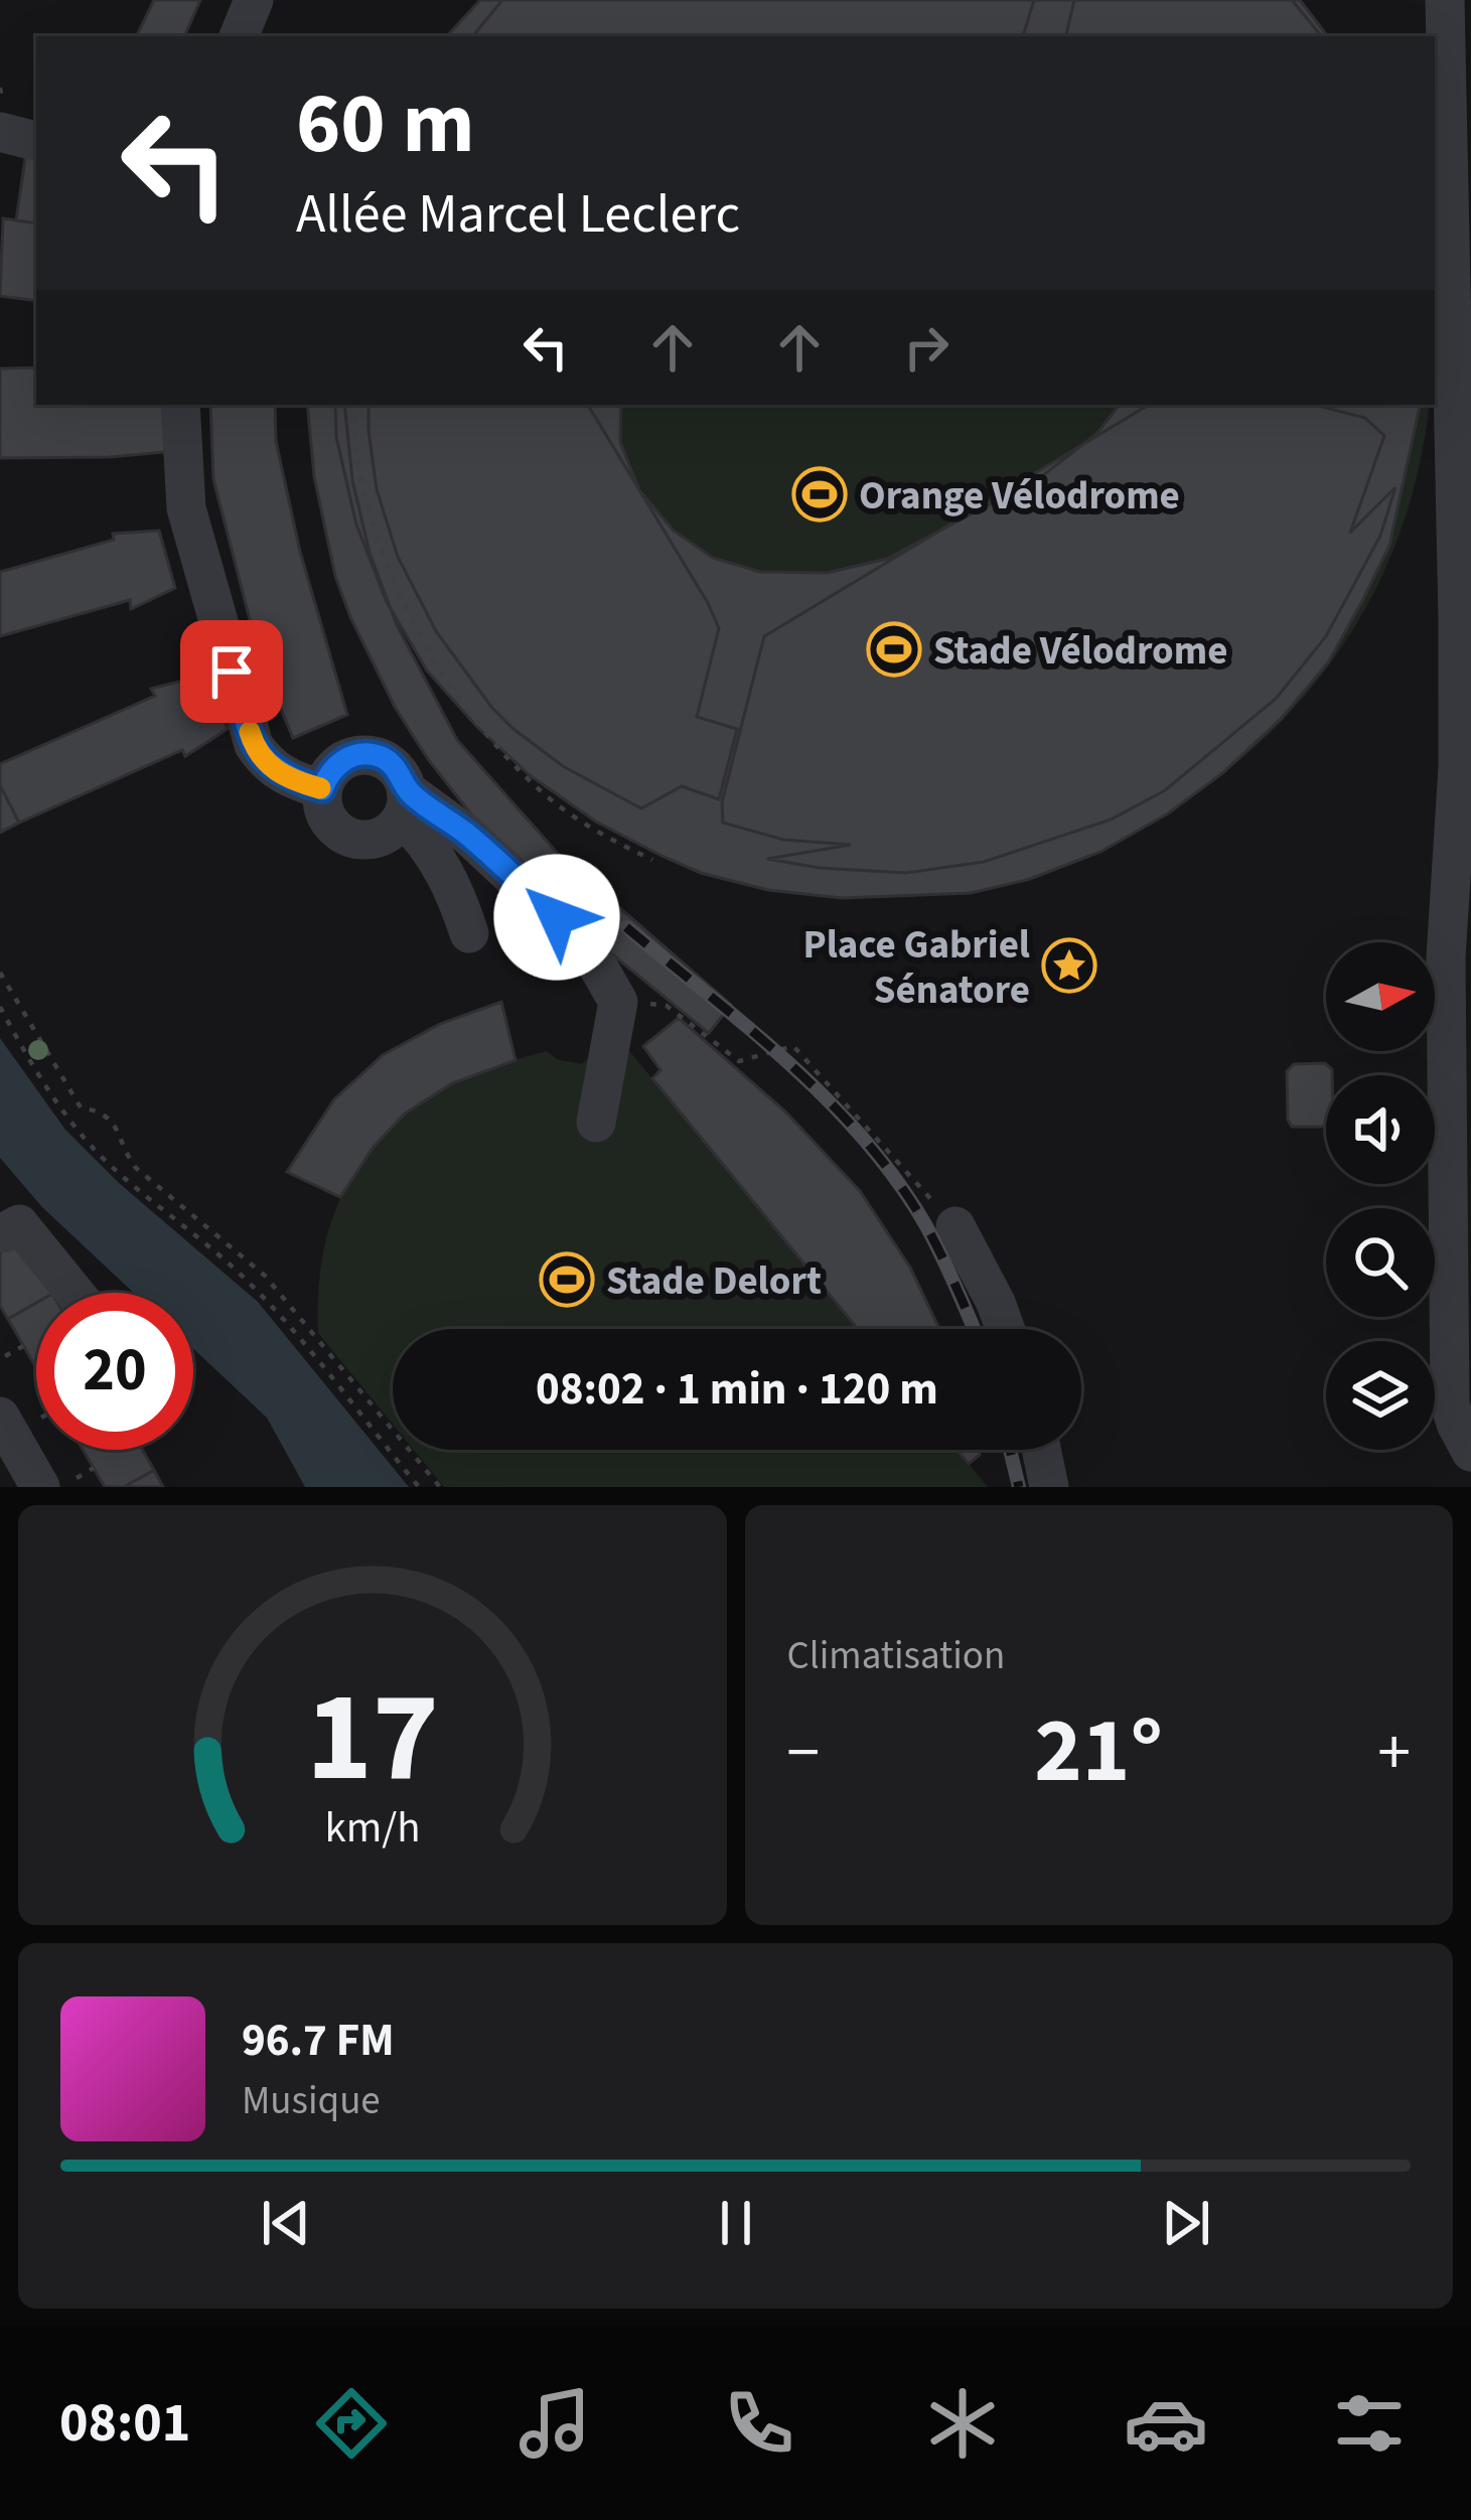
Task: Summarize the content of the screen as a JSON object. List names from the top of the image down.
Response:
{
  "places": {
    "sports": ["Orange Vélodrome", "Stade Vélodrome", "Stade Delort"],
    "place": ["Place Gabriel Sénatore"]
  },
  "north": "right",
  "page": {
    "turn": ["60 m", "Allée Marcel Leclerc"],
    "limit": "20",
    "trip": "08:02 · 1 min · 120 m",
    "tile": "Climatisation",
    "heat": ["−", "21°", "+"],
    "song": ["96.7 FM", "Musique"],
    "tabs": "08:01",
    "gauge": ["17", "km/h"]
  }
}
